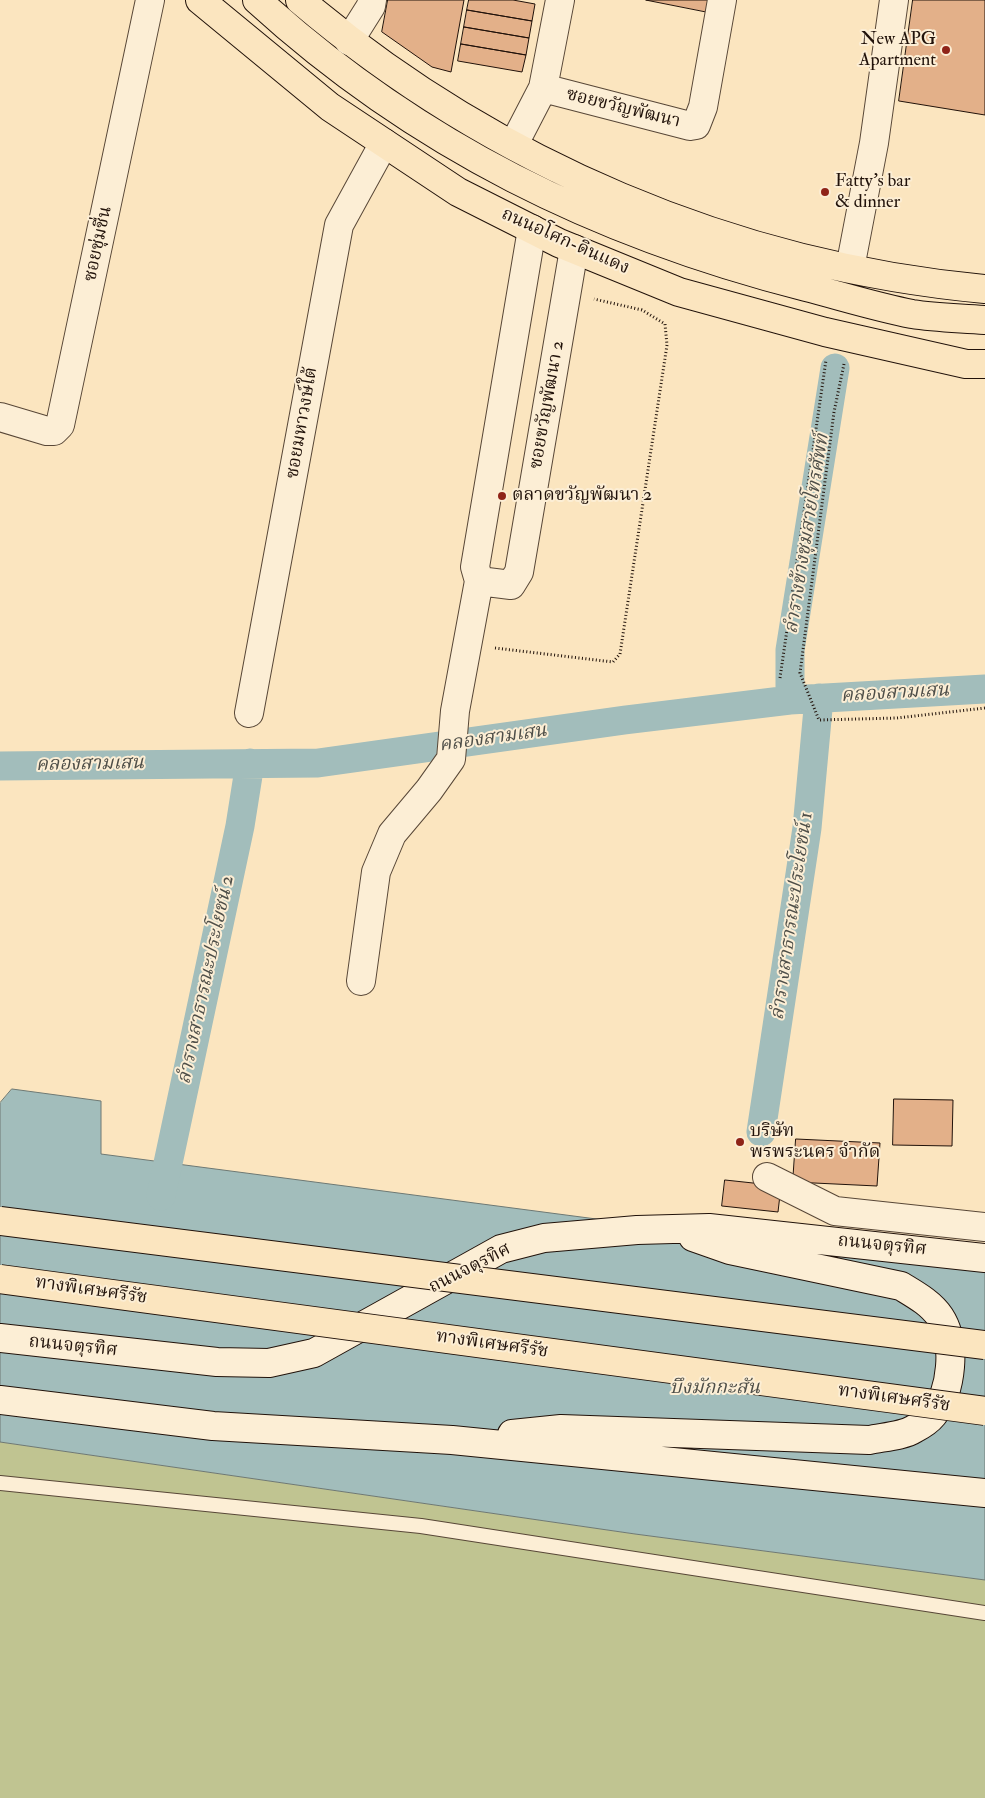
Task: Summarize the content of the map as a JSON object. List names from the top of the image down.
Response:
{
  "streets": {
    "main road": ["ถนนอโศก-ดินแดง", "ทางพิเศษศรีรัช"],
    "street": [
      "ซอยขวัญพัฒนา",
      "ซอยชุ่มชื่น",
      "ซอยขวัญพัฒนา 2",
      "ซอยมหาวงษ์ใต้",
      "ถนนจตุรทิศ"
    ]
  },
  "crossings": [
    ["ถนนอโศก-ดินแดง", "ซอยขวัญพัฒนา 2"],
    ["ถนนอโศก-ดินแดง", "ซอยมหาวงษ์ใต้"]
  ],
  "water": [
    "ลำรางข้างชุมสายโทรศัพท์",
    "คลองสามเสน",
    "ลํารางสาธารณะประโยชน์ 1",
    "ลํารางสาธารณะประโยชน์ 2",
    "บึงมักกะสัน"
  ],
  "places": [
    "New APG Apartment",
    "Fatty's bar & dinner",
    "ตลาดขวัญพัฒนา 2",
    "บริษัท พรพระนคร จำกัด"
  ]
}
